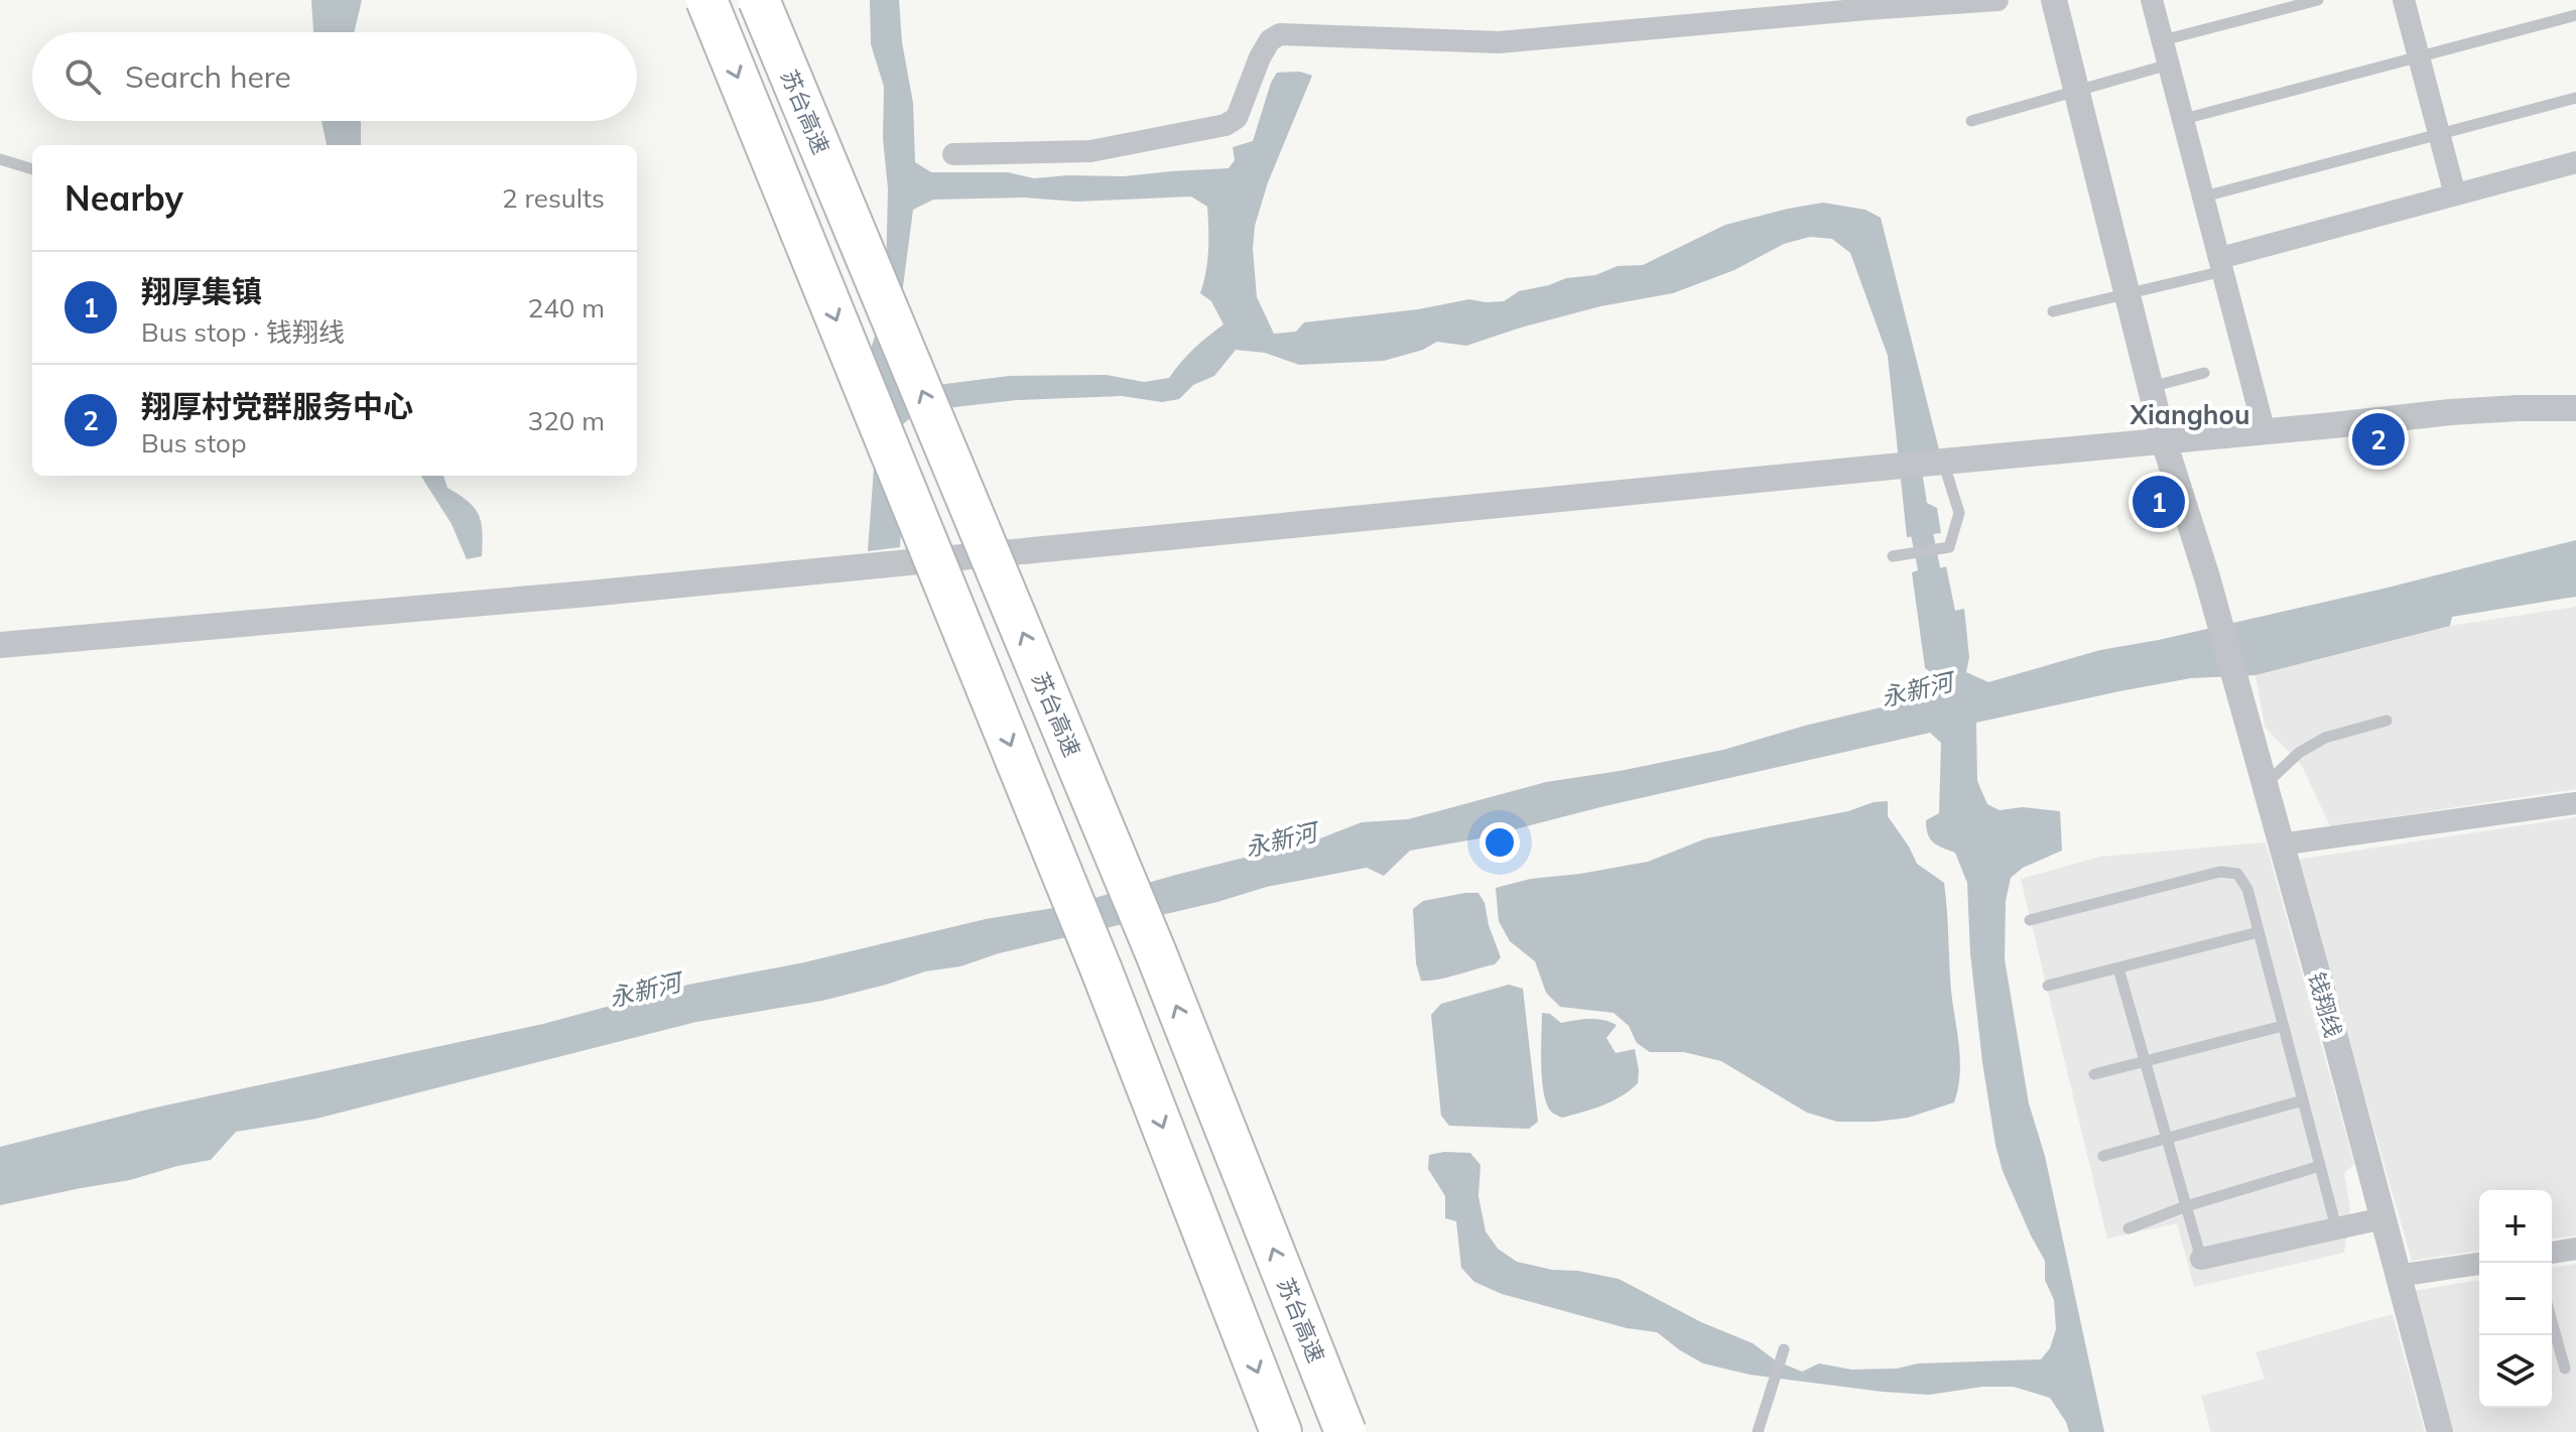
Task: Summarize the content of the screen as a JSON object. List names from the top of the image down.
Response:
{
  "streets": {
    "highway": ["苏台高速"],
    "street": ["钱翔线"]
  },
  "districts": ["Xianghou"],
  "water": ["永新河"],
  "page": {
    "search": "Search here",
    "heading": ["Nearby", "2 results"],
    "list": [
      {
        "mark": "1",
        "name": "翔厚集镇",
        "note": "Bus stop · 钱翔线",
        "value": "240 m"
      },
      {
        "mark": "2",
        "name": "翔厚村党群服务中心",
        "note": "Bus stop",
        "value": "320 m"
      }
    ],
    "pins": ["2", "1"],
    "map_buttons": ["+", "−"]
  }
}
